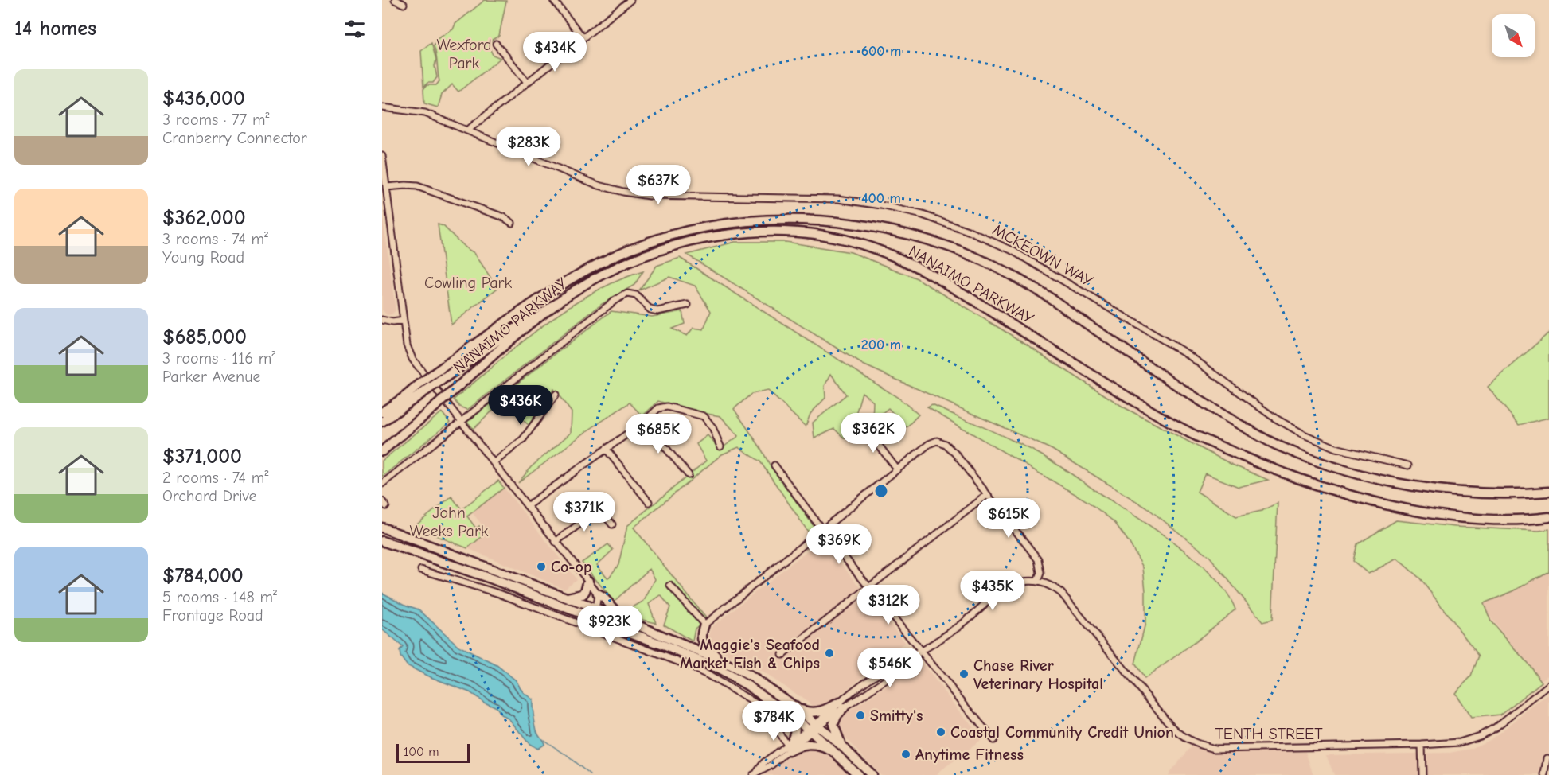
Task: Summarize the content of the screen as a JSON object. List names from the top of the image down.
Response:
{
  "streets": {
    "highway": ["NANAIMO PARKWAY"],
    "street": ["MCKEOWN WAY", "TENTH STREET"]
  },
  "parks": ["Wexford Park", "Cowling Park", "John Weeks Park"],
  "places": [
    "Co-op",
    "Maggie's Seafood Market Fish & Chips",
    "Chase River Veterinary Hospital",
    "Smitty's",
    "Coastal Community Credit Union",
    "Anytime Fitness"
  ],
  "scale_bar": "100 m",
  "north": "bottom right",
  "page": {
    "heading": "14 homes",
    "price": [
      "$434K",
      "$283K",
      "$637K",
      "$436K",
      "$362K",
      "$685K",
      "$371K",
      "$615K",
      "$369K",
      "$435K",
      "$312K",
      "$923K",
      "$546K",
      "$784K"
    ],
    "list": [
      {
        "name": "$436,000",
        "note": "3 rooms · 77 m² · Cranberry Connector"
      },
      {
        "name": "$362,000",
        "note": "3 rooms · 74 m² · Young Road"
      },
      {
        "name": "$685,000",
        "note": "3 rooms · 116 m² · Parker Avenue"
      },
      {
        "name": "$371,000",
        "note": "2 rooms · 74 m² · Orchard Drive"
      },
      {
        "name": "$784,000",
        "note": "5 rooms · 148 m² · Frontage Road"
      }
    ],
    "scale": "100 m"
  },
  "rings": ["600 m", "400 m", "200 m"]
}
